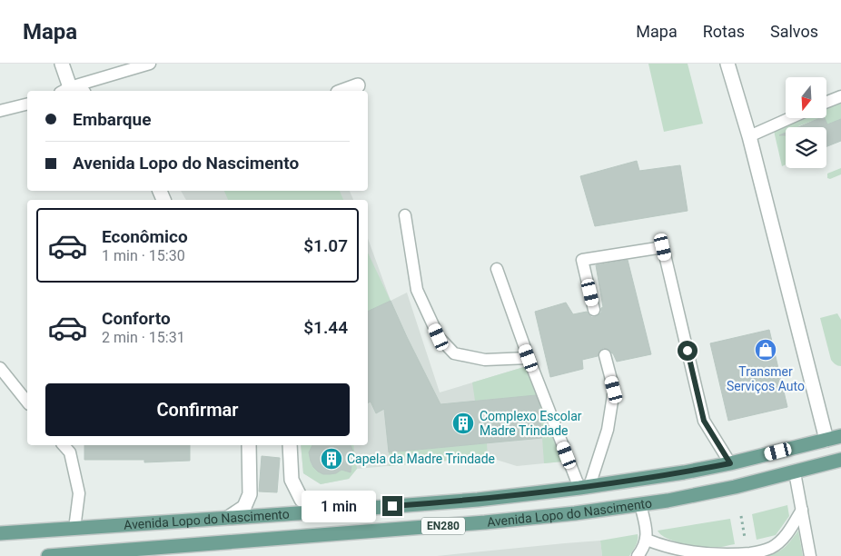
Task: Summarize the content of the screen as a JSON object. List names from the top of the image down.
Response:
{
  "streets": {
    "main road": ["Avenida Lopo do Nascimento", "EN280"]
  },
  "places": {
    "shop": ["Transmer Serviços Auto"],
    "building": ["Complexo Escolar Madre Trindade", "Capela da Madre Trindade"]
  },
  "north": "bottom",
  "page": {
    "header": "Mapa",
    "nav": ["Mapa", "Rotas", "Salvos"],
    "banner": ["Embarque", "Avenida Lopo do Nascimento"],
    "list": [
      {
        "name": "Econômico",
        "note": "1 min · 15:30",
        "value": "$1.07"
      },
      {
        "name": "Conforto",
        "note": "2 min · 15:31",
        "value": "$1.44"
      }
    ],
    "buttons": "Confirmar",
    "bubble": "1 min"
  }
}
